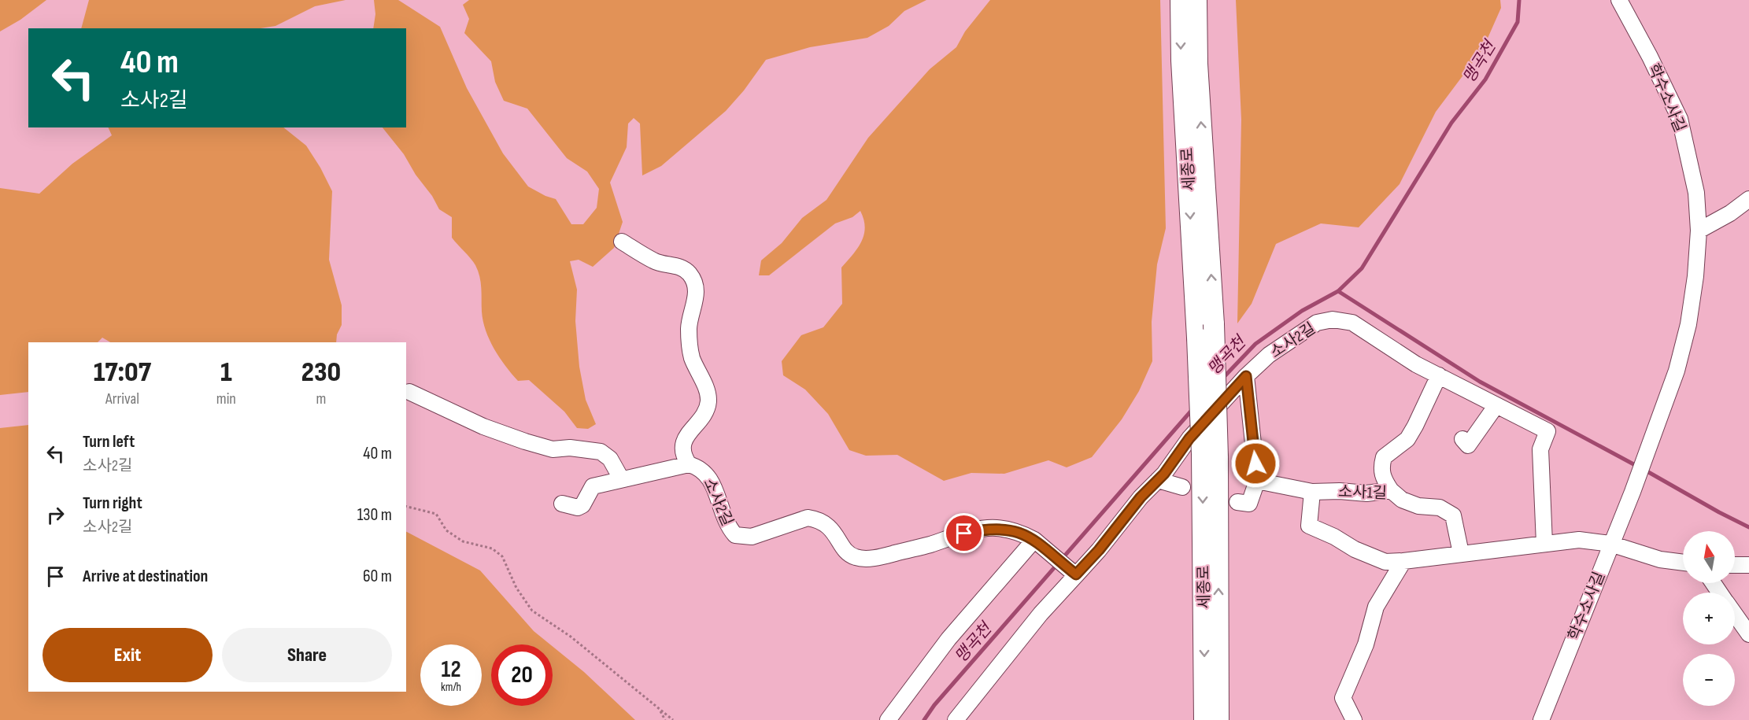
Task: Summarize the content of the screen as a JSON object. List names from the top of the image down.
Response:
{
  "streets": {
    "main road": ["세종로"],
    "street": ["학수소사길", "소사2길", "소사1길"]
  },
  "water": ["맹곡천"],
  "north": "top",
  "page": {
    "turn": ["40 m", "소사2길"],
    "eta": [
      "17:07",
      "Arrival",
      "1",
      "min",
      "230",
      "m"
    ],
    "list": [
      {
        "name": "Turn left",
        "note": "소사2길",
        "value": "40 m"
      },
      {
        "name": "Turn right",
        "note": "소사2길",
        "value": "130 m"
      },
      {
        "name": "Arrive at destination",
        "value": "60 m"
      }
    ],
    "map_buttons": ["+", "−"],
    "buttons": ["Exit", "Share"],
    "speed": "12 km/h",
    "limit": "20"
  }
}
